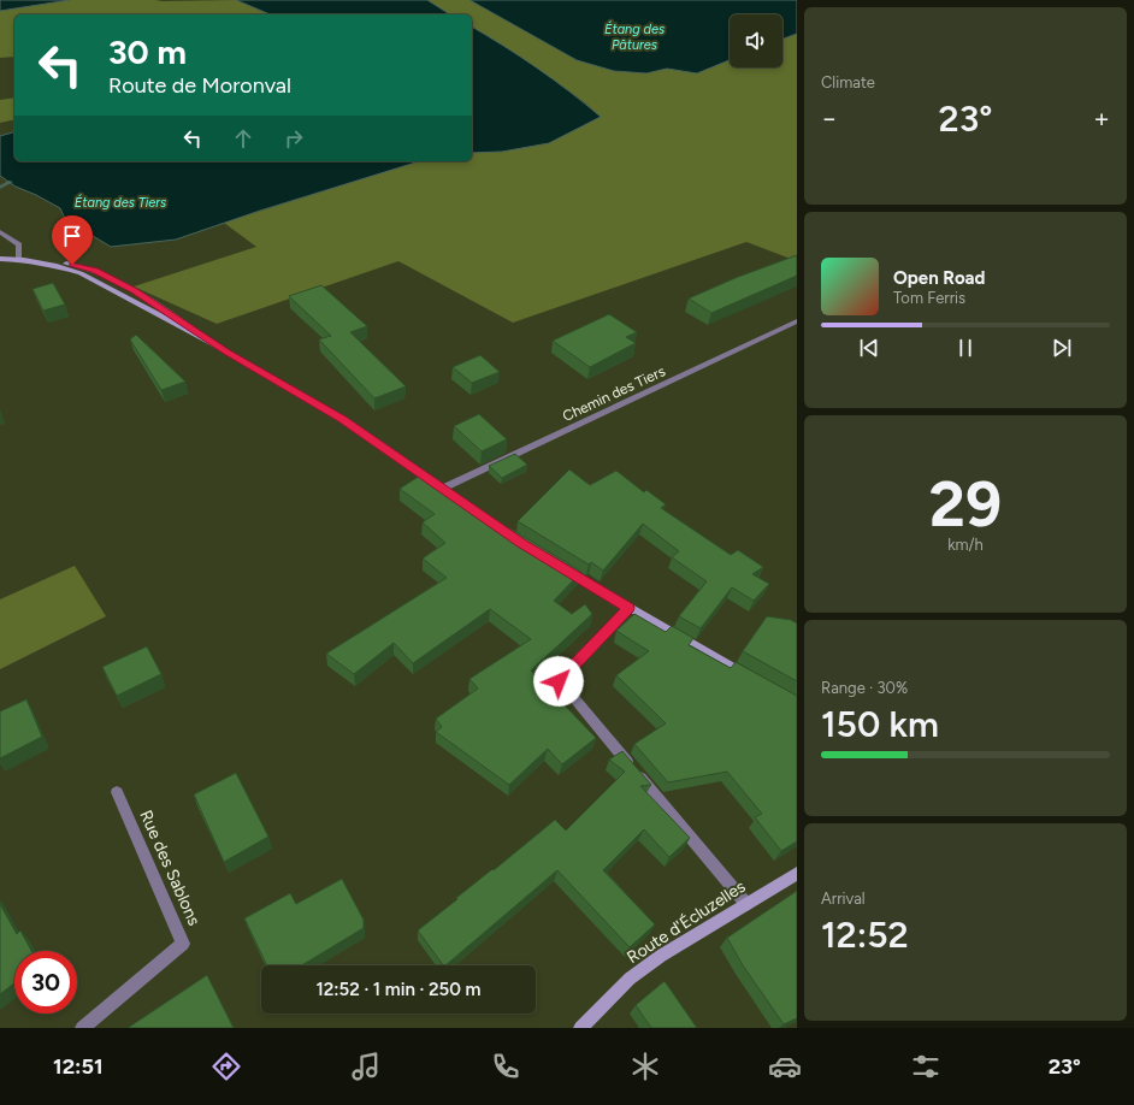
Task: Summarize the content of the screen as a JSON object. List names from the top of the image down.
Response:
{
  "streets": {
    "street": ["Chemin des Tiers", "Rue des Sablons", "Route d'Écluzelles"]
  },
  "water": ["Étang des Pâtures", "Étang des Tiers"],
  "page": {
    "tile": [
      "Climate",
      ["29", "km/h"],
      ["Range · 30%", "150 km"],
      ["Arrival", "12:52"]
    ],
    "turn": ["30 m", "Route de Moronval"],
    "heat": ["−", "23°", "+"],
    "song": ["Open Road", "Tom Ferris"],
    "limit": "30",
    "trip": "12:52 · 1 min · 250 m",
    "tabs": ["12:51", "23°"]
  }
}
